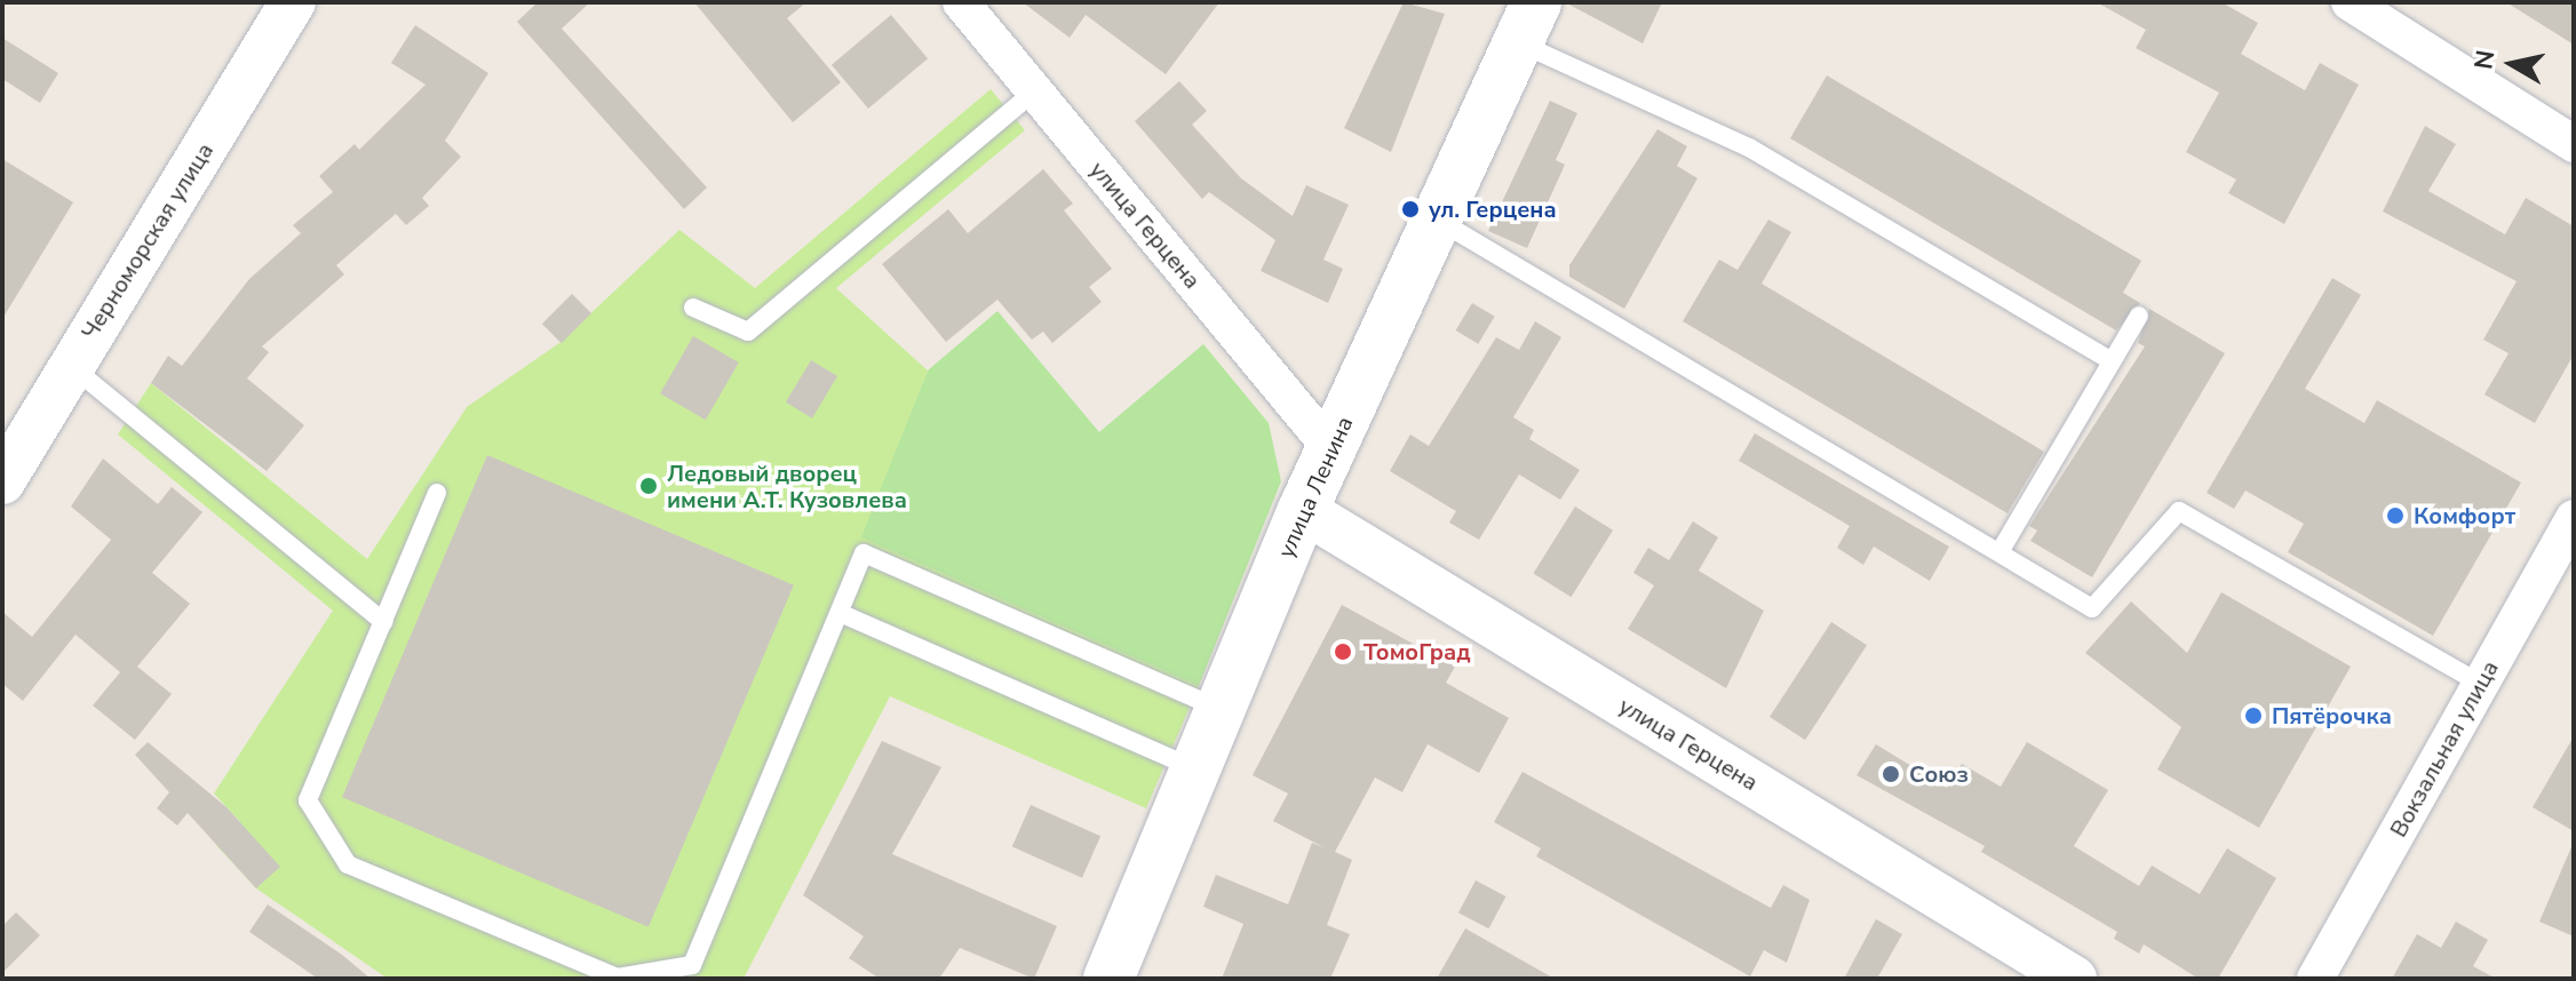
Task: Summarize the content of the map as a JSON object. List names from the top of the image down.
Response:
{
  "streets": {
    "main road": ["улица Ленина"],
    "street": ["улица Герцена", "Черноморская улица", "Вокзальная улица"]
  },
  "crossings": [
    ["улица Герцена", "улица Ленина"]
  ],
  "places": [
    "ул. Герцена",
    "Ледовый дворец имени А.Т. Кузовлева",
    "Комфорт",
    "ТомоГрад",
    "Пятёрочка",
    "Союз"
  ],
  "north": "left"
}
